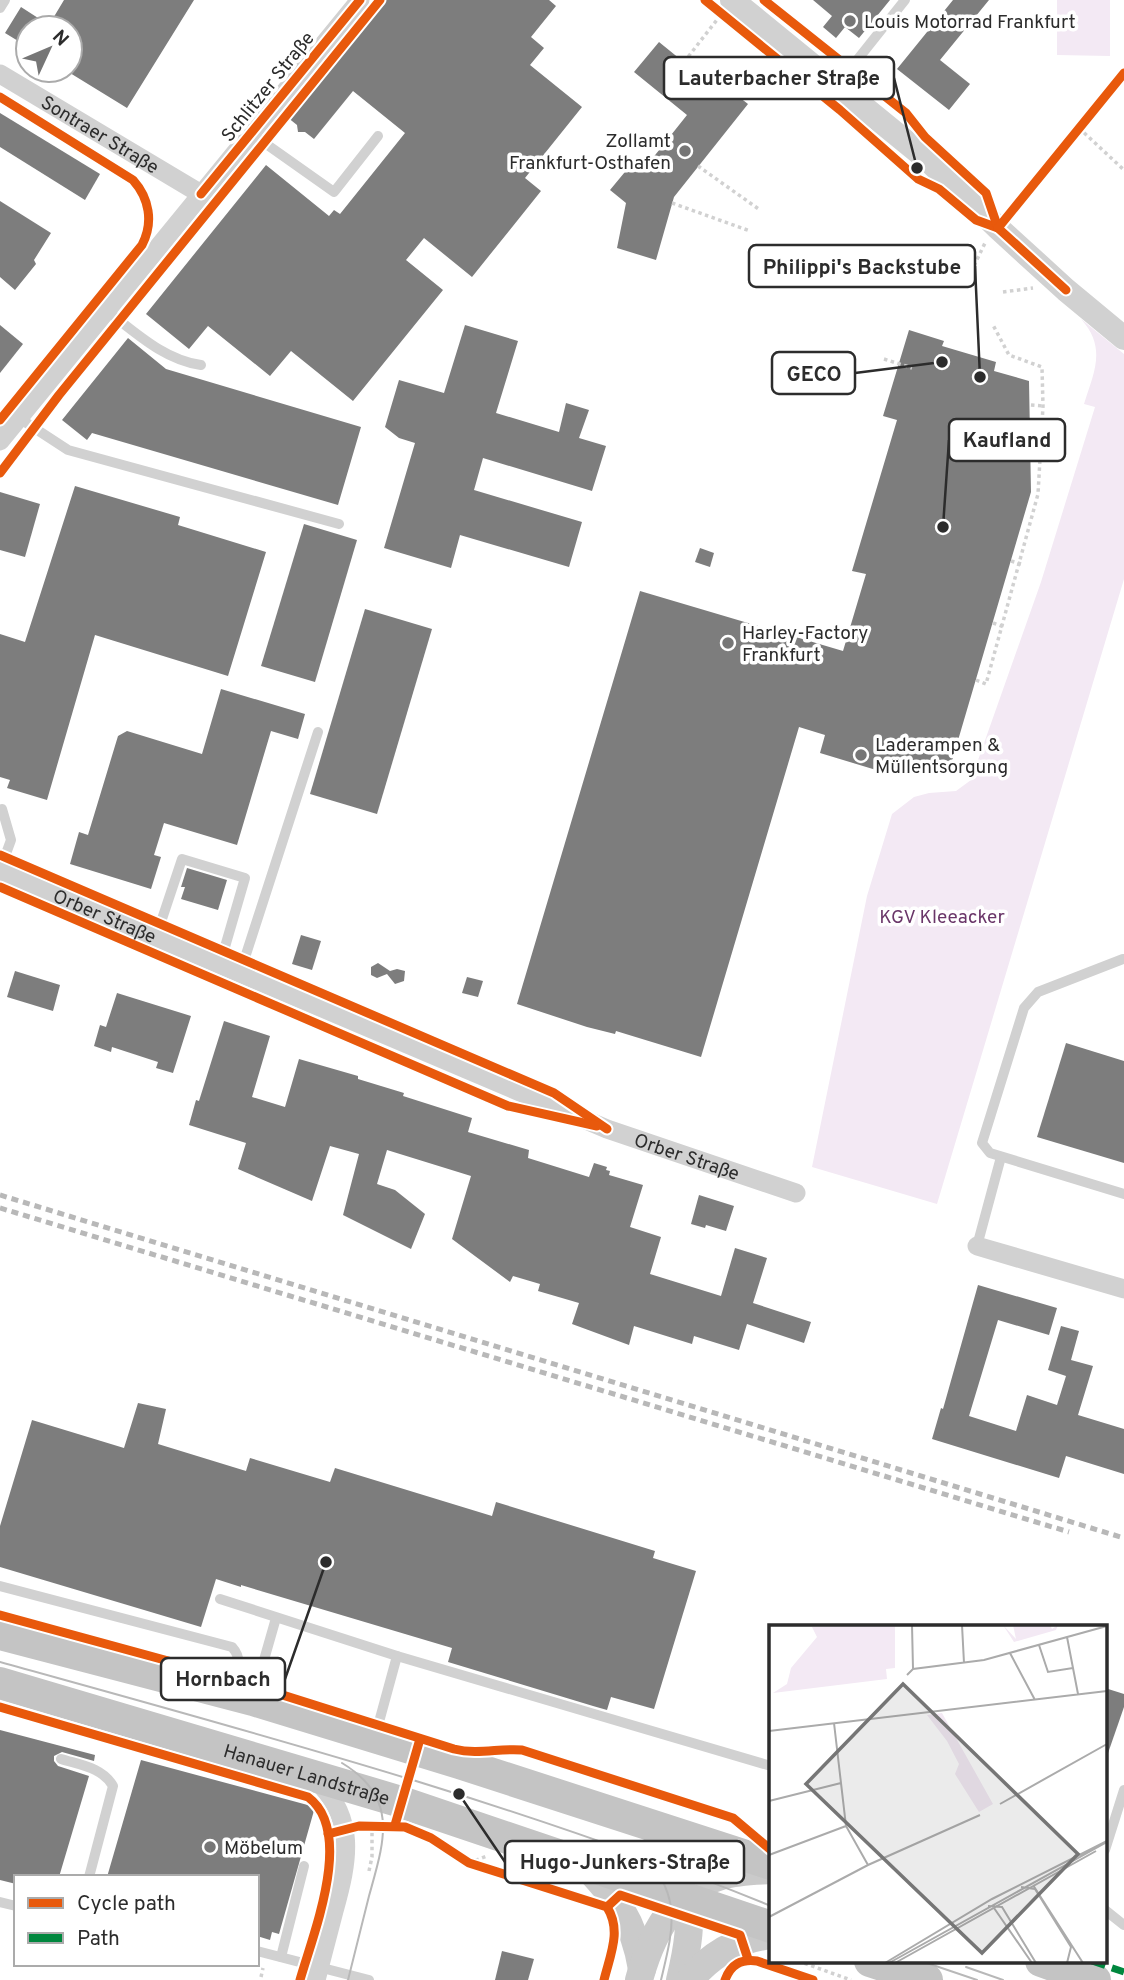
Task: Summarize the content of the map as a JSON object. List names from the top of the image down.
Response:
{
  "streets": {
    "main road": ["Hanauer Landstraße"],
    "street": ["Schlitzer Straße", "Sontraer Straße", "Orber Straße"]
  },
  "crossings": [
    ["Schlitzer Straße", "Sontraer Straße"]
  ],
  "parks": ["KGV Kleeacker"],
  "places": [
    "Louis Motorrad Frankfurt",
    "Zollamt Frankfurt-Osthafen",
    "Lauterbacher Straße",
    "GECO",
    "Philippi's Backstube",
    "Kaufland",
    "Harley-Factory Frankfurt",
    "Laderampen & Müllentsorgung",
    "Hornbach",
    "Hugo-Junkers-Straße",
    "Möbelum"
  ],
  "legend": ["Cycle path", "Path"],
  "north": "top right"
}
